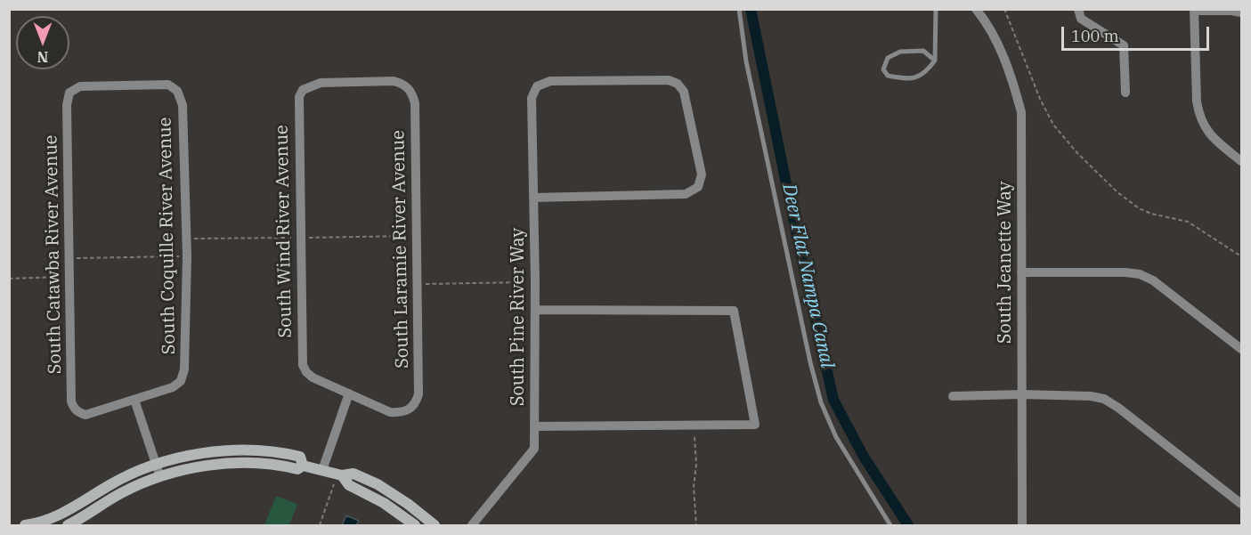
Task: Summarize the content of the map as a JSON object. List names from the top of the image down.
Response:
{
  "streets": {
    "street": [
      "South Wind River Avenue",
      "South Coquille River Avenue",
      "South Laramie River Avenue",
      "South Catawba River Avenue",
      "South Jeanette Way",
      "South Pine River Way"
    ]
  },
  "crossings": [
    ["South Wind River Avenue", "South Laramie River Avenue"],
    ["South Coquille River Avenue", "South Catawba River Avenue"]
  ],
  "water": ["Deer Flat Nampa Canal"],
  "scale_bar": "100 m",
  "north": "bottom"
}
